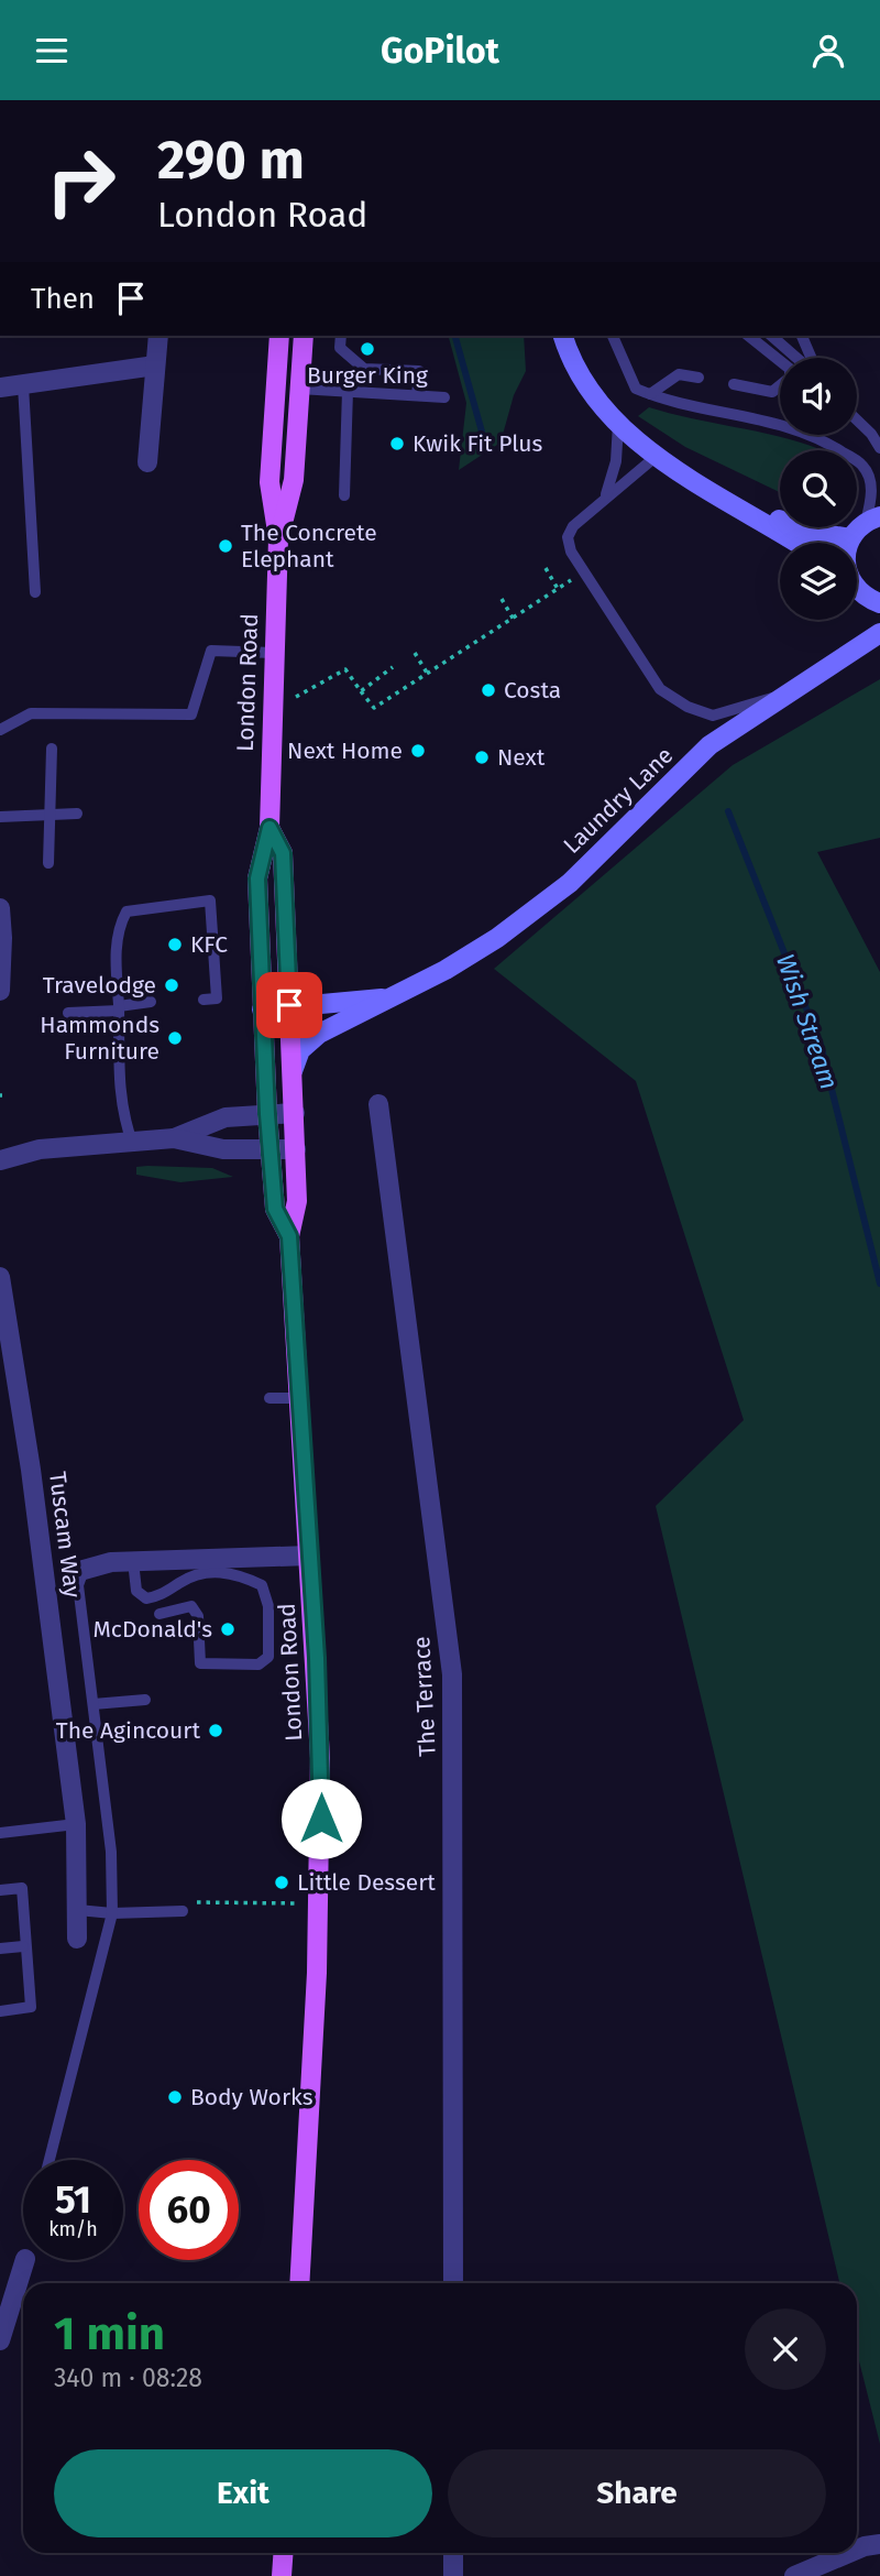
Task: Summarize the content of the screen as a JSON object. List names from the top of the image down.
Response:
{
  "streets": {
    "main road": ["London Road"],
    "street": ["Laundry Lane", "Tuscam Way", "The Terrace"]
  },
  "crossings": [
    ["London Road", "Laundry Lane"]
  ],
  "water": ["Wish Stream"],
  "places": [
    "Burger King",
    "Kwik Fit Plus",
    "The Concrete Elephant",
    "Costa",
    "Next Home",
    "Next",
    "KFC",
    "Travelodge",
    "Hammonds Furniture",
    "McDonald's",
    "The Agincourt",
    "Little Dessert",
    "Body Works"
  ],
  "page": {
    "header": "GoPilot",
    "turn": ["290 m", "London Road"],
    "then": "Then",
    "speed": "51 km/h",
    "limit": "60",
    "heading": ["1 min", "340 m · 08:28"],
    "buttons": ["Exit", "Share"]
  }
}
